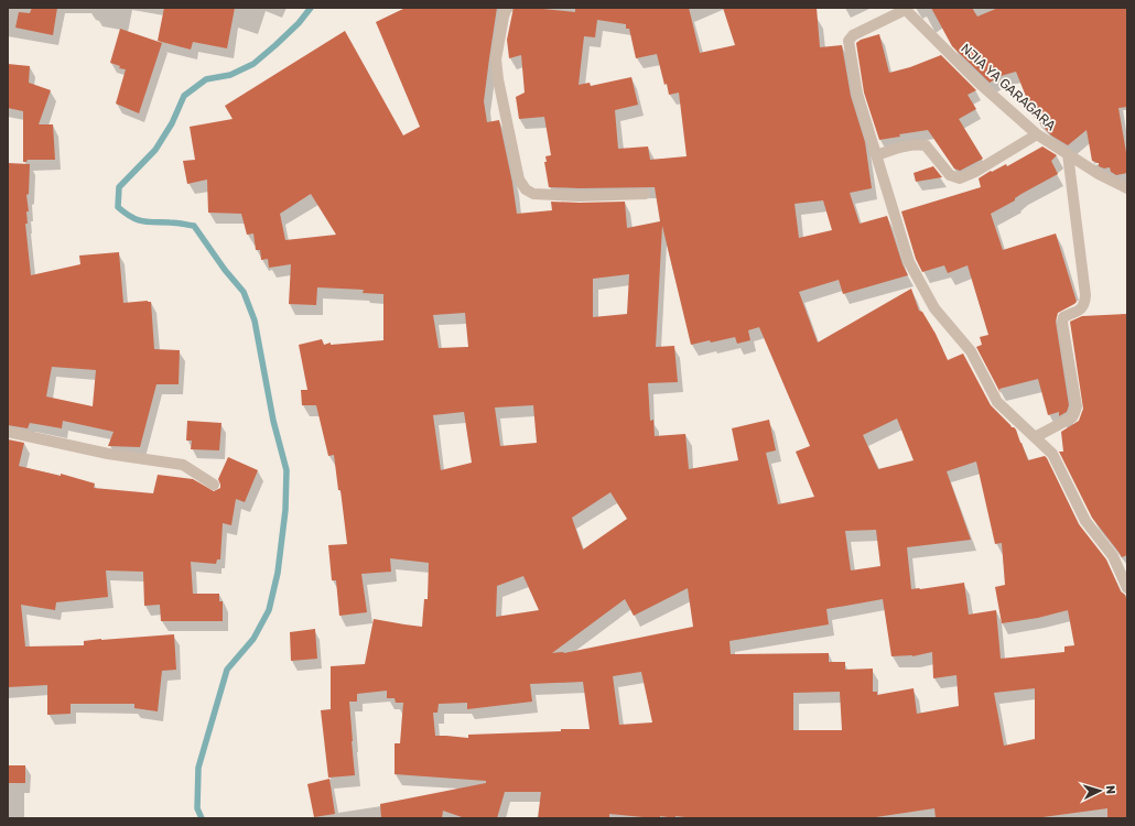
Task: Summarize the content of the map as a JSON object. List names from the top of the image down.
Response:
{
  "streets": {
    "street": ["NJIA YA GARAGARA"]
  },
  "north": "right"
}
